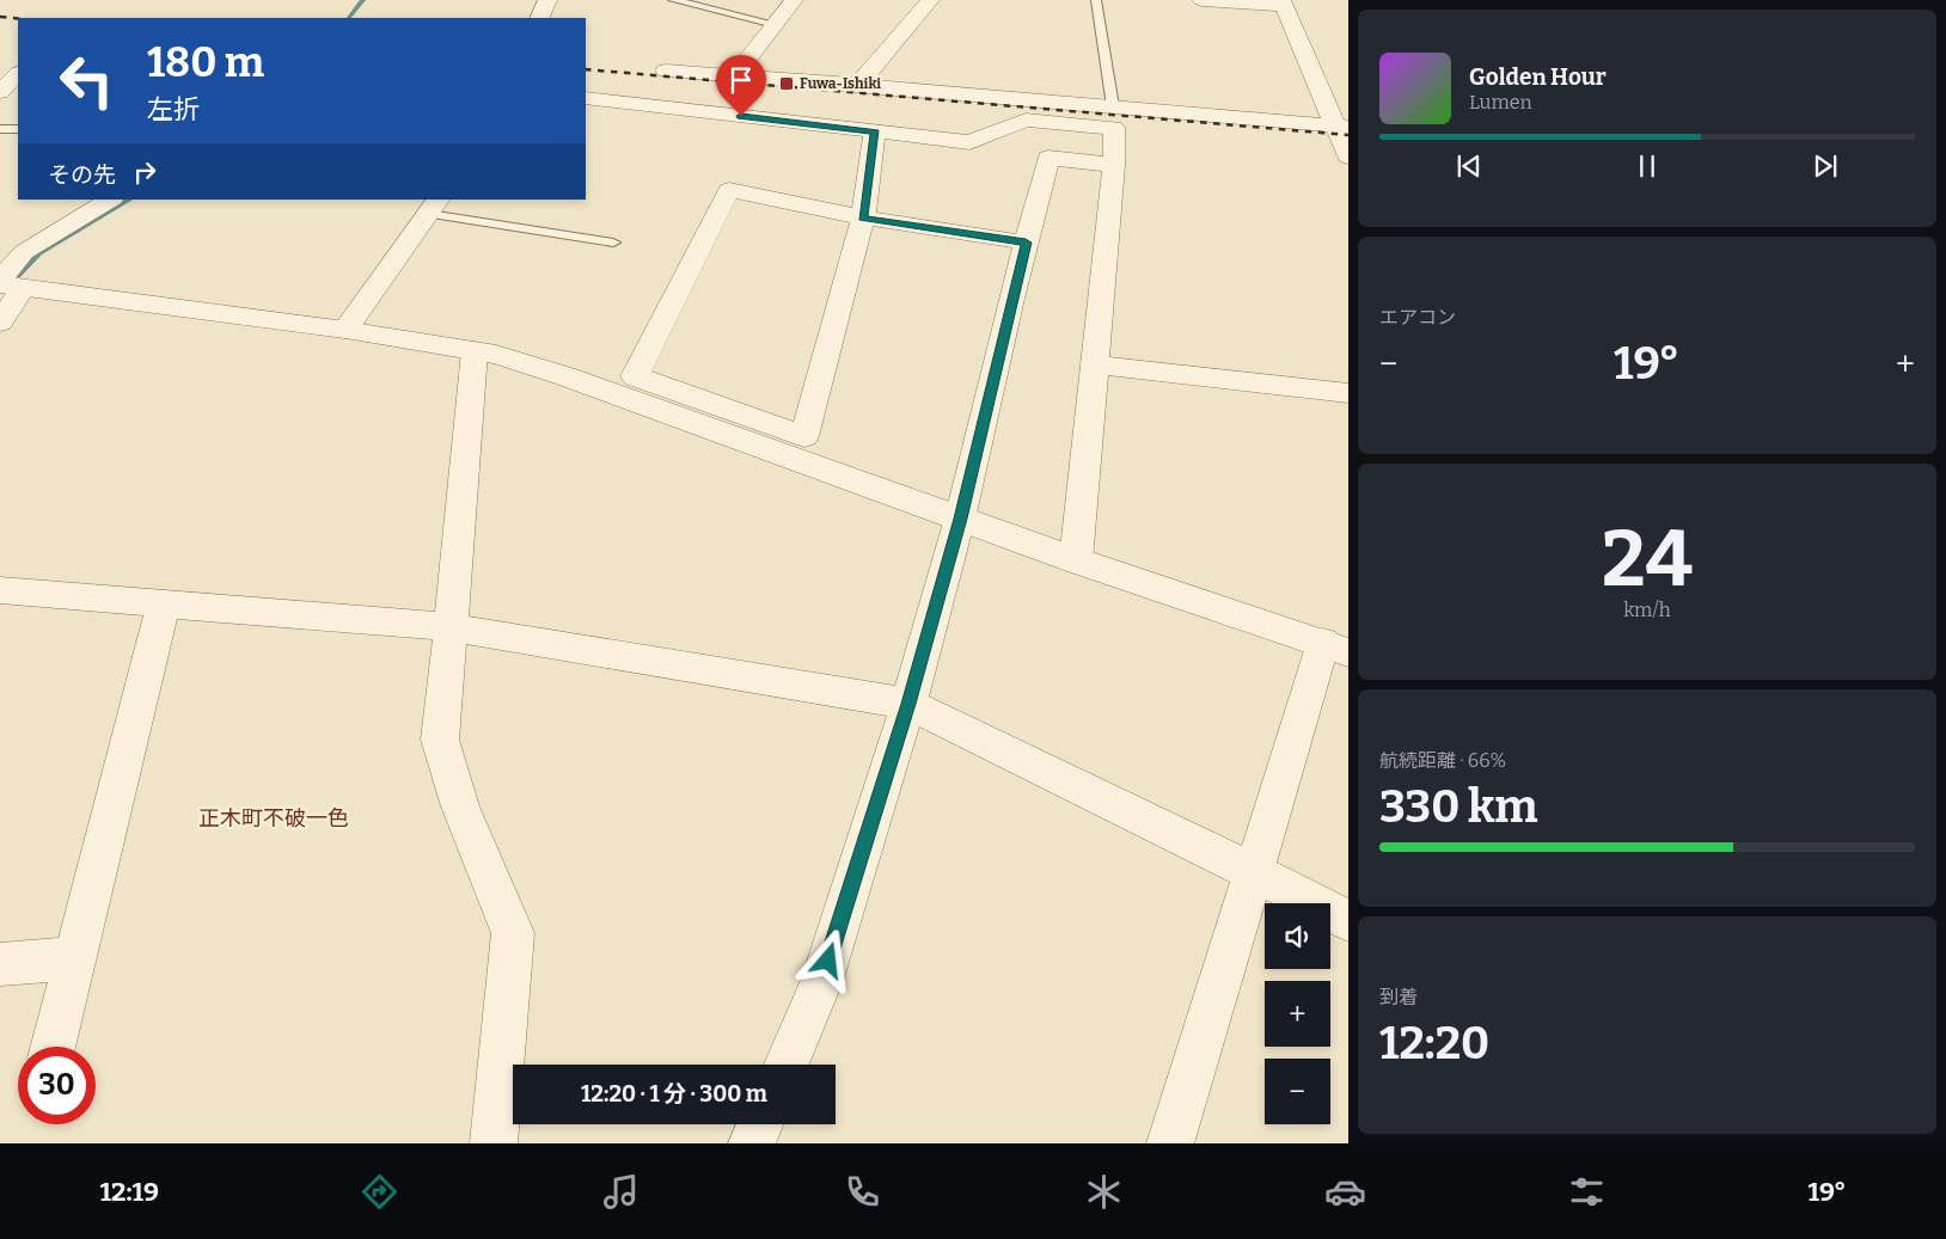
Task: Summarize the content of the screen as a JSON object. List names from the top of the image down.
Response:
{
  "districts": ["正木町不破一色"],
  "places": {
    "transit": ["Fuwa-Ishiki"]
  },
  "page": {
    "turn": ["180 m", "左折"],
    "song": ["Golden Hour", "Lumen"],
    "then": "その先",
    "tile": [
      "エアコン",
      ["24", "km/h"],
      ["航続距離 · 66%", "330 km"],
      ["到着", "12:20"]
    ],
    "heat": ["−", "19°", "+"],
    "map_buttons": ["+", "−"],
    "limit": "30",
    "trip": "12:20 · 1 分 · 300 m",
    "tabs": ["12:19", "19°"]
  }
}
